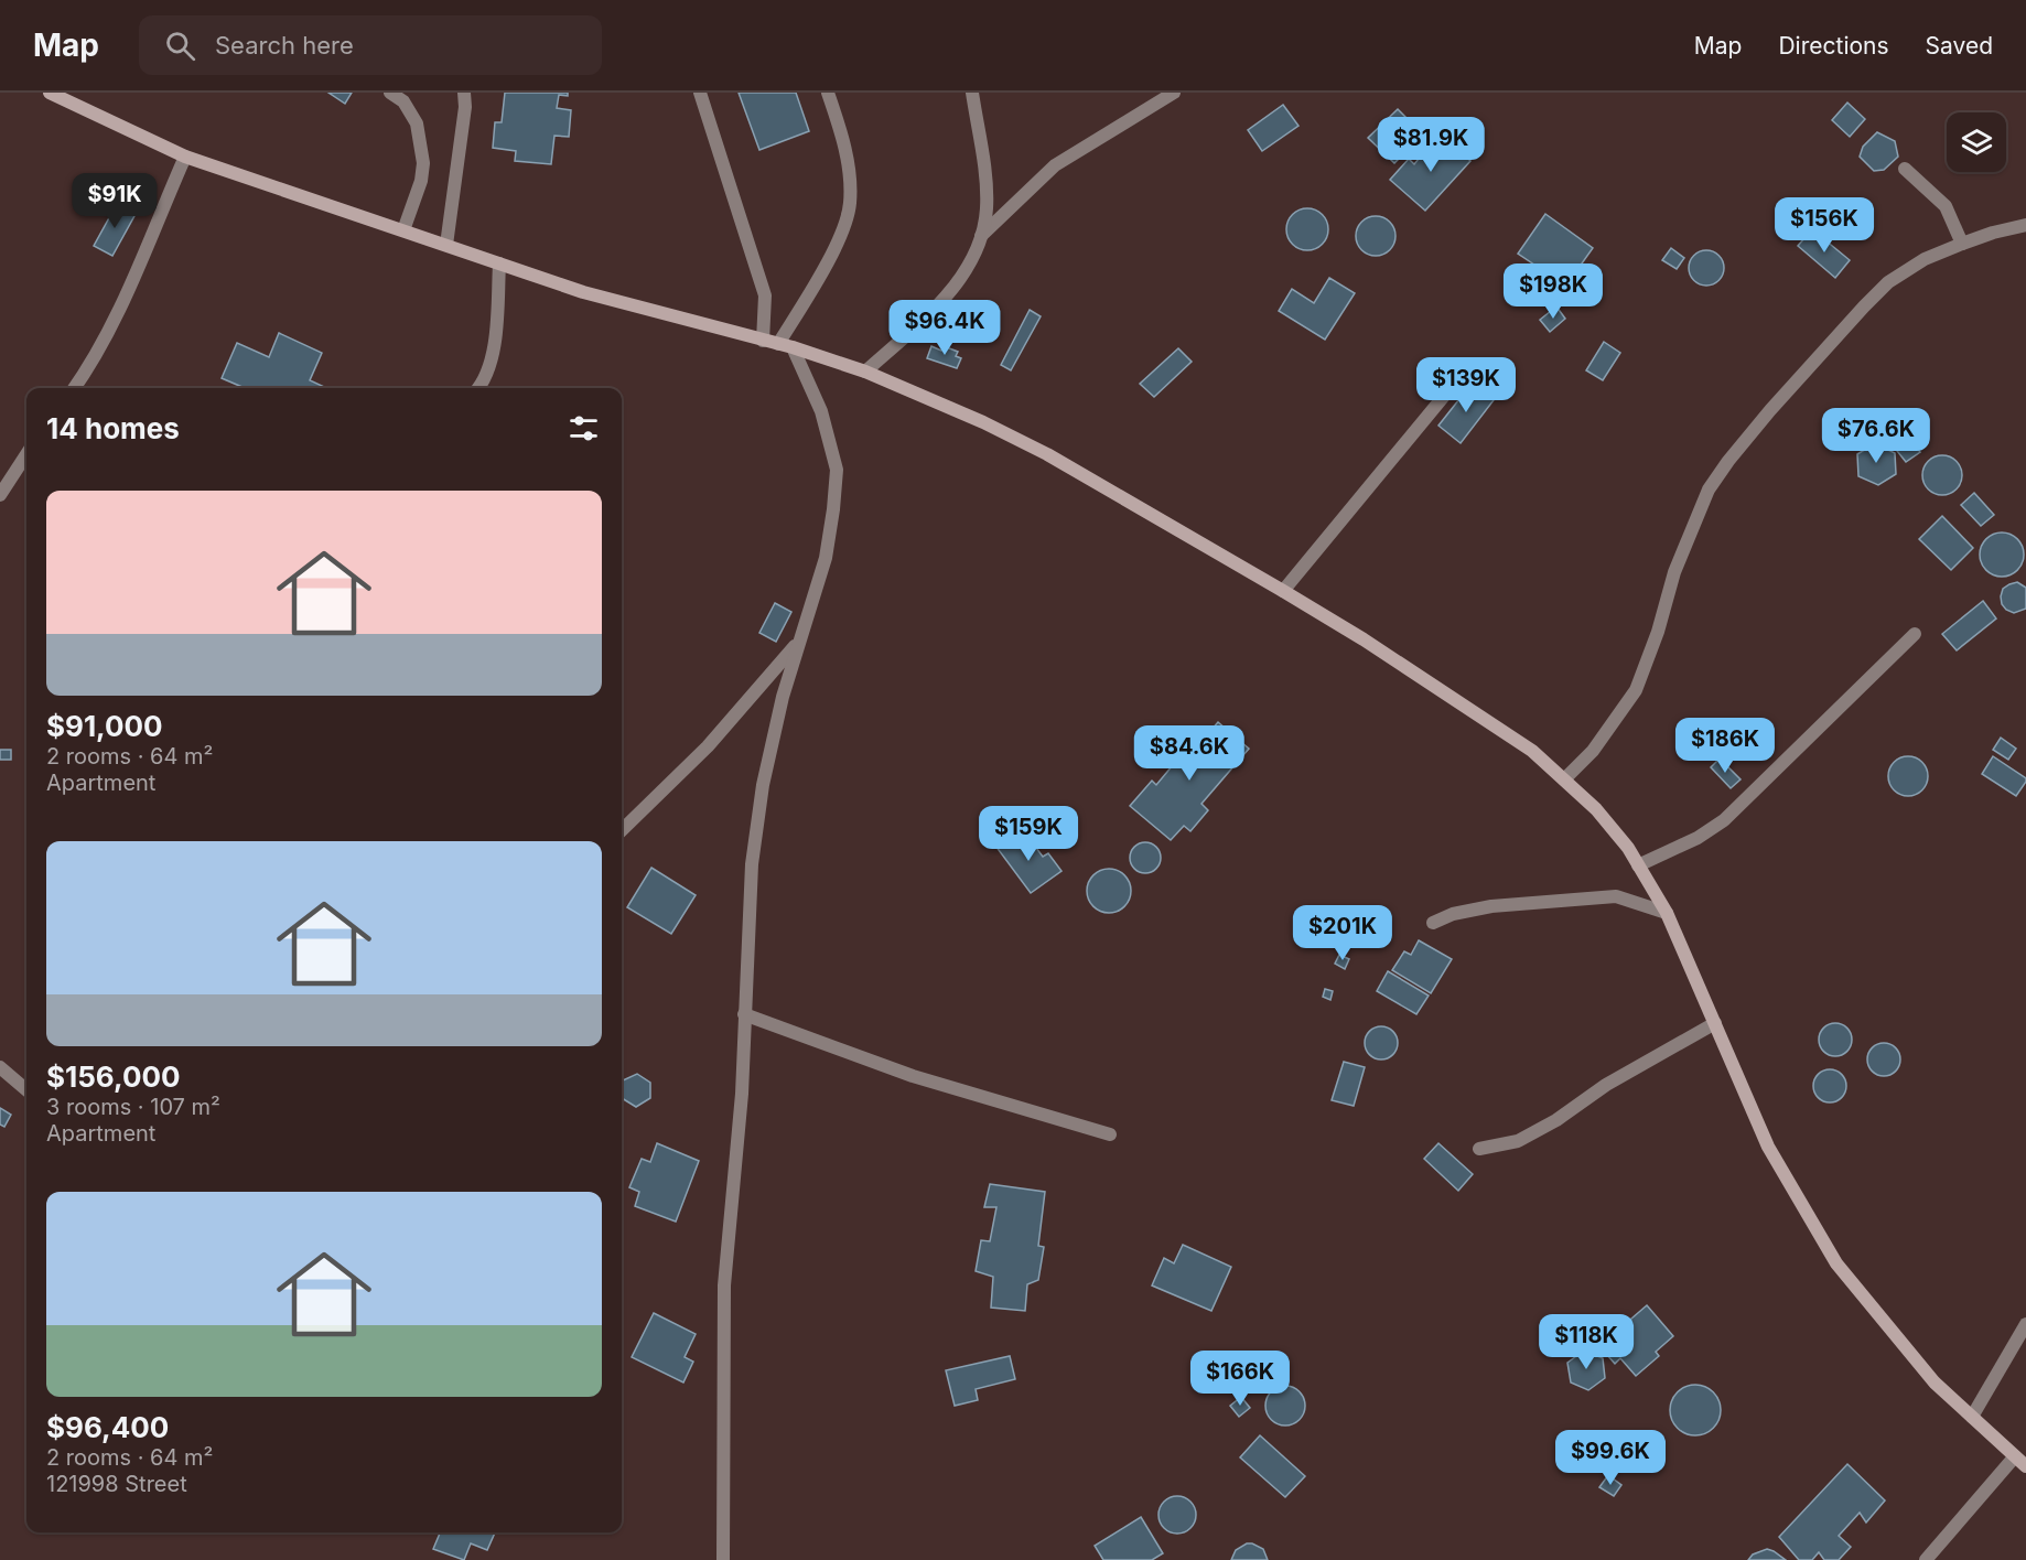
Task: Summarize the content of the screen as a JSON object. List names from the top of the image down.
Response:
{
  "page": {
    "header": "Map",
    "search": "Search here",
    "nav": ["Map", "Directions", "Saved"],
    "price": [
      "$81.9K",
      "$91K",
      "$156K",
      "$198K",
      "$96.4K",
      "$139K",
      "$76.6K",
      "$186K",
      "$84.6K",
      "$159K",
      "$201K",
      "$118K",
      "$166K",
      "$99.6K"
    ],
    "heading": "14 homes",
    "list": [
      {
        "name": "$91,000",
        "note": "2 rooms · 64 m² · Apartment"
      },
      {
        "name": "$156,000",
        "note": "3 rooms · 107 m² · Apartment"
      },
      {
        "name": "$96,400",
        "note": "2 rooms · 64 m² · 121998 Street"
      }
    ]
  }
}
